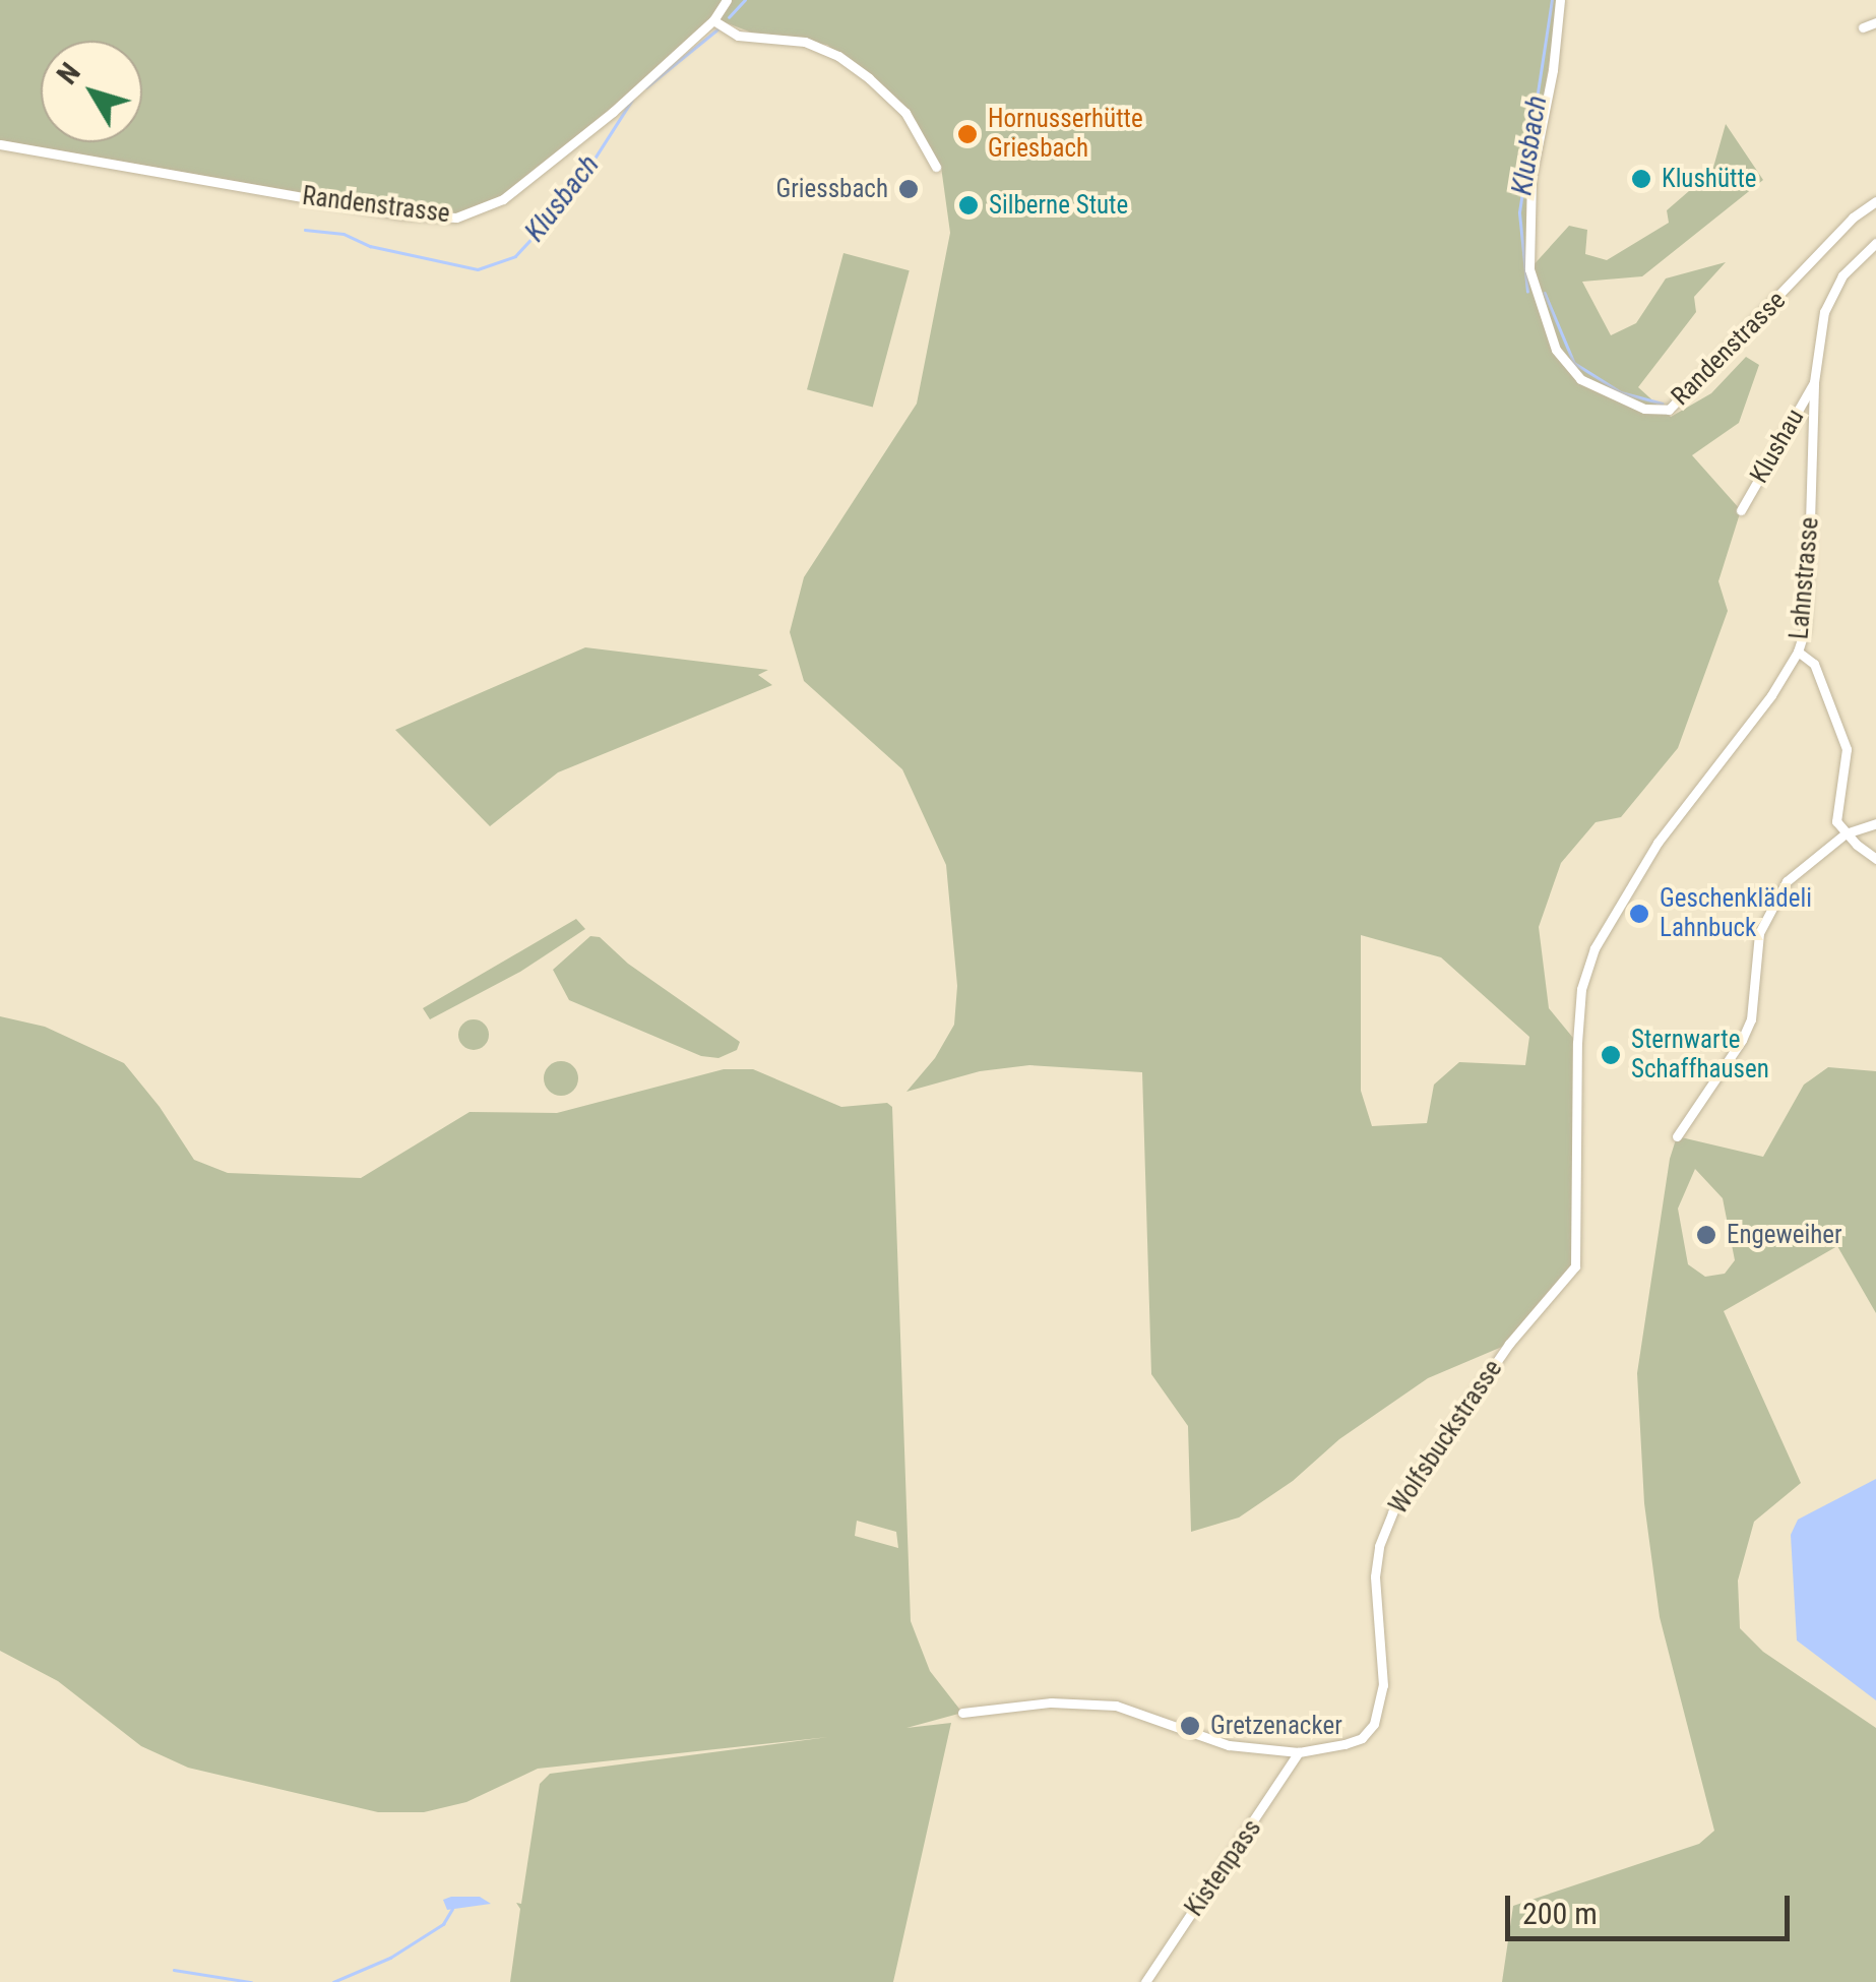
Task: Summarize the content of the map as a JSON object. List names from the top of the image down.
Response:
{
  "streets": {
    "street": [
      "Randenstrasse",
      "Klushau",
      "Lahnstrasse",
      "Wolfsbuckstrasse",
      "Kistenpass"
    ]
  },
  "crossings": [
    ["Klushau", "Lahnstrasse"],
    ["Lahnstrasse", "Wolfsbuckstrasse"],
    ["Wolfsbuckstrasse", "Kistenpass"]
  ],
  "water": ["Klusbach"],
  "places": [
    "Hornusserhütte Griesbach",
    "Klushütte",
    "Griessbach",
    "Silberne Stute",
    "Geschenklädeli Lahnbuck",
    "Sternwarte Schaffhausen",
    "Engeweiher",
    "Gretzenacker"
  ],
  "scale_bar": "200 m",
  "north": "top left"
}
